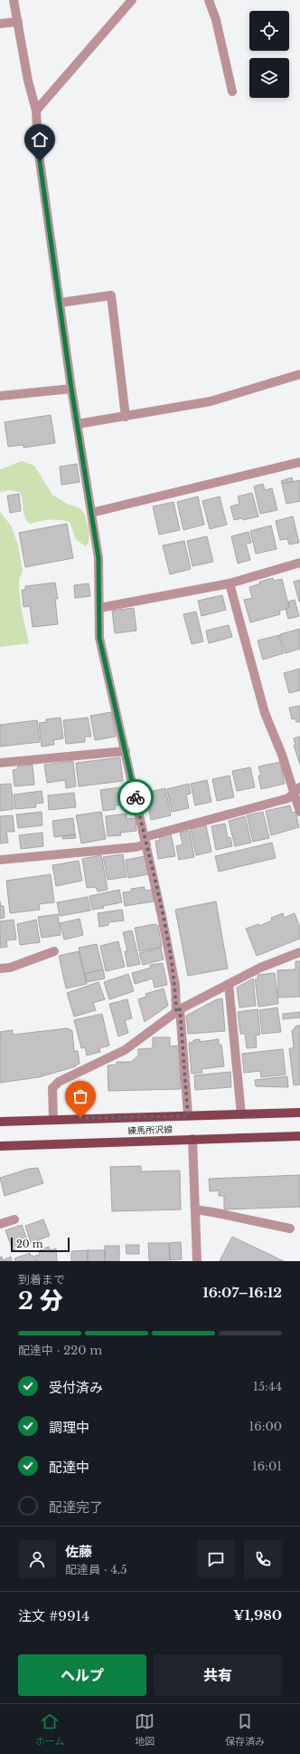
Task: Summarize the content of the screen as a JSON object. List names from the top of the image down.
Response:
{
  "streets": {
    "main road": ["練馬所沢線"]
  },
  "scale_bar": "20 m",
  "page": {
    "scale": "20 m",
    "heading": ["2 分", "到着まで", "16:07–16:12"],
    "panel": [
      "佐藤",
      "配達員 · 4.5",
      "注文 #9914",
      "¥1,980"
    ],
    "bar": "配達中 · 220 m",
    "list": [
      ["受付済み", "15:44"],
      ["調理中", "16:00"],
      ["配達中", "16:01"],
      "配達完了"
    ],
    "buttons": ["ヘルプ", "共有"],
    "tabs": ["ホーム", "地図", "保存済み"]
  }
}
